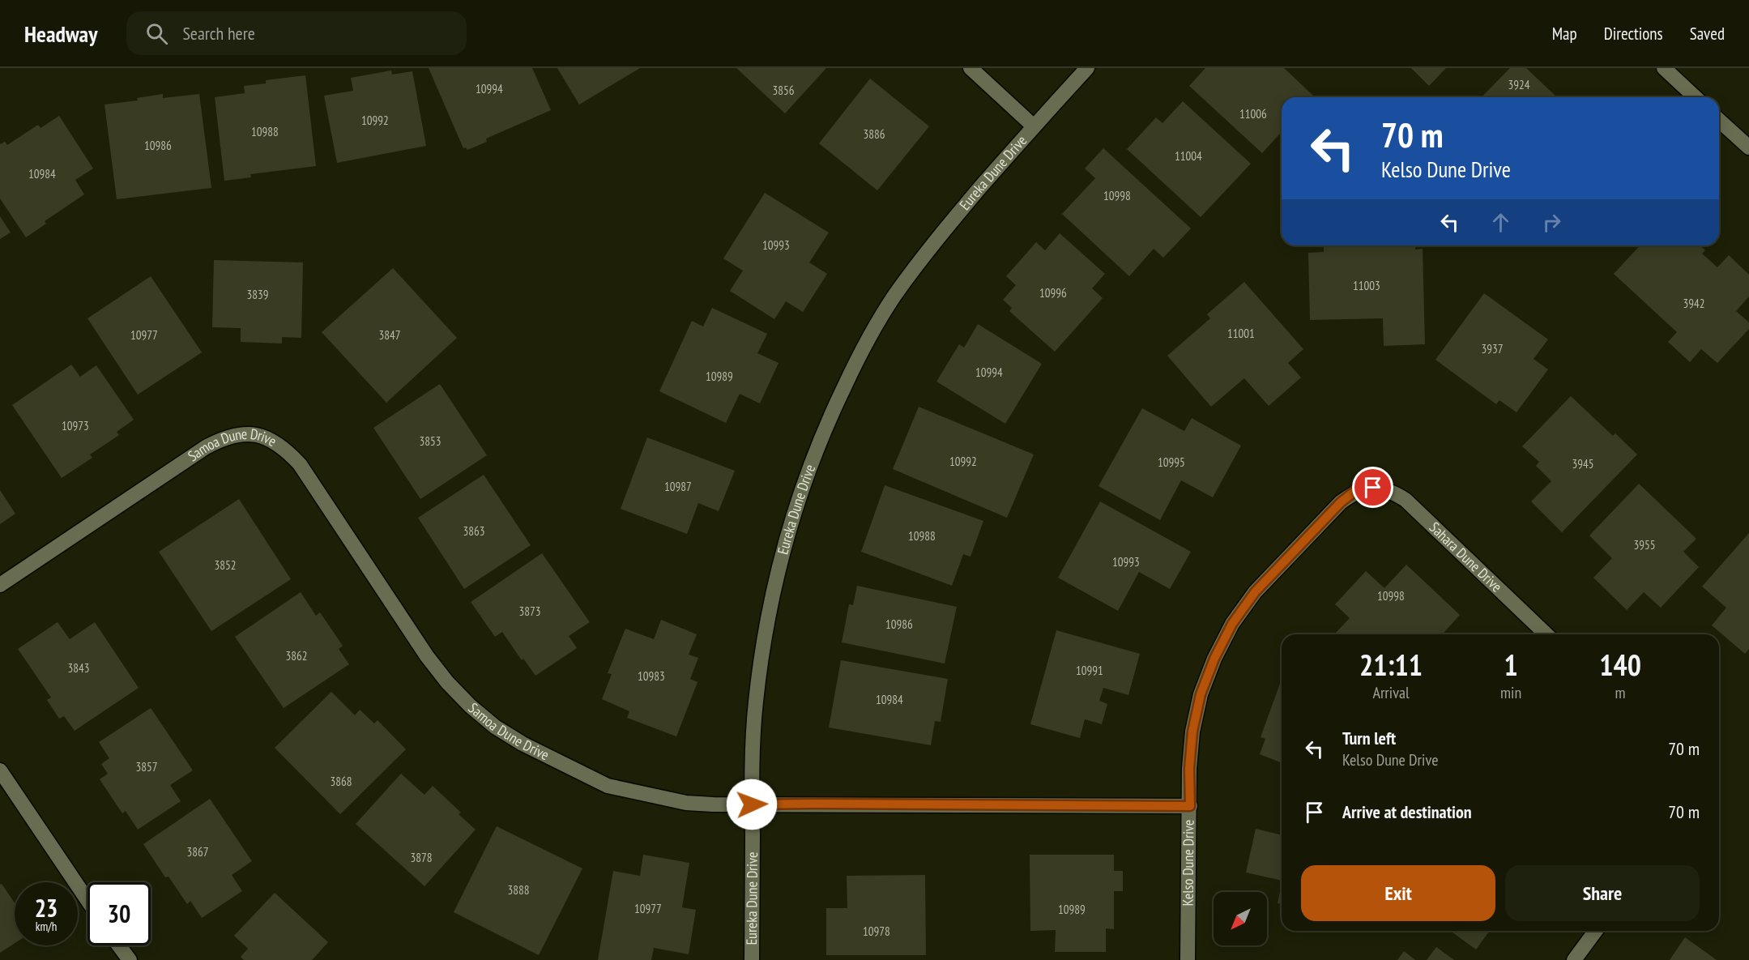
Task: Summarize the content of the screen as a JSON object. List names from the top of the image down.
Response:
{
  "streets": {
    "street": [
      "Eureka Dune Drive",
      "Samoa Dune Drive",
      "Sahara Dune Drive",
      "Kelso Dune Drive"
    ]
  },
  "crossings": [
    ["Eureka Dune Drive", "Samoa Dune Drive"],
    ["Samoa Dune Drive", "Kelso Dune Drive"],
    ["Sahara Dune Drive", "Kelso Dune Drive"]
  ],
  "house_numbers": [
    "3924",
    "10994",
    "3856",
    "11006",
    "10992",
    "10988",
    "3886",
    "10986",
    "11004",
    "10984",
    "10998",
    "10993",
    "11003",
    "10996",
    "3839",
    "3942",
    "11001",
    "10977",
    "3847",
    "3937",
    "10994",
    "10989",
    "10973",
    "3853",
    "10992",
    "10995",
    "3945",
    "10987",
    "3863",
    "10988",
    "3955",
    "10993",
    "3852",
    "10998",
    "3873",
    "10986",
    "3862",
    "3843",
    "10991",
    "10983",
    "10984",
    "3857",
    "3868",
    "3867",
    "3878",
    "3888",
    "10977",
    "10989",
    "10978"
  ],
  "north": "bottom left",
  "page": {
    "header": "Headway",
    "search": "Search here",
    "nav": ["Map", "Directions", "Saved"],
    "turn": ["70 m", "Kelso Dune Drive"],
    "eta": [
      "21:11",
      "Arrival",
      "1",
      "min",
      "140",
      "m"
    ],
    "list": [
      {
        "name": "Turn left",
        "note": "Kelso Dune Drive",
        "value": "70 m"
      },
      {
        "name": "Arrive at destination",
        "value": "70 m"
      }
    ],
    "buttons": ["Exit", "Share"],
    "speed": "23 km/h",
    "limit": "30"
  }
}
